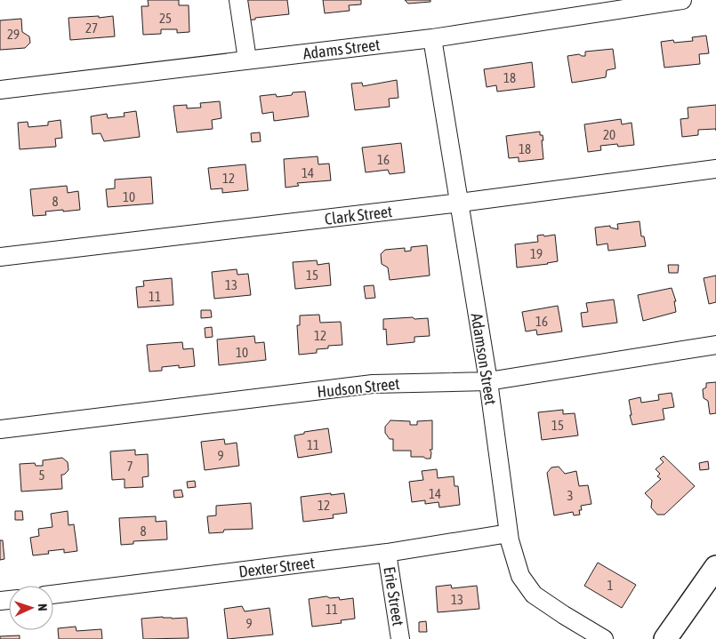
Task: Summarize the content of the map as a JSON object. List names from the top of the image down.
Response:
{
  "streets": {
    "street": [
      "Adams Street",
      "Clark Street",
      "Adamson Street",
      "Hudson Street",
      "Dexter Street",
      "Erie Street"
    ]
  },
  "crossings": [
    ["Adams Street", "Adamson Street"],
    ["Clark Street", "Adamson Street"],
    ["Adamson Street", "Hudson Street"],
    ["Adamson Street", "Dexter Street"],
    ["Dexter Street", "Erie Street"]
  ],
  "house_numbers": [
    "25",
    "27",
    "29",
    "18",
    "20",
    "18",
    "16",
    "14",
    "12",
    "10",
    "8",
    "19",
    "15",
    "13",
    "11",
    "16",
    "12",
    "10",
    "15",
    "11",
    "9",
    "7",
    "5",
    "14",
    "3",
    "12",
    "8",
    "1",
    "13",
    "11",
    "9"
  ],
  "north": "right"
}
